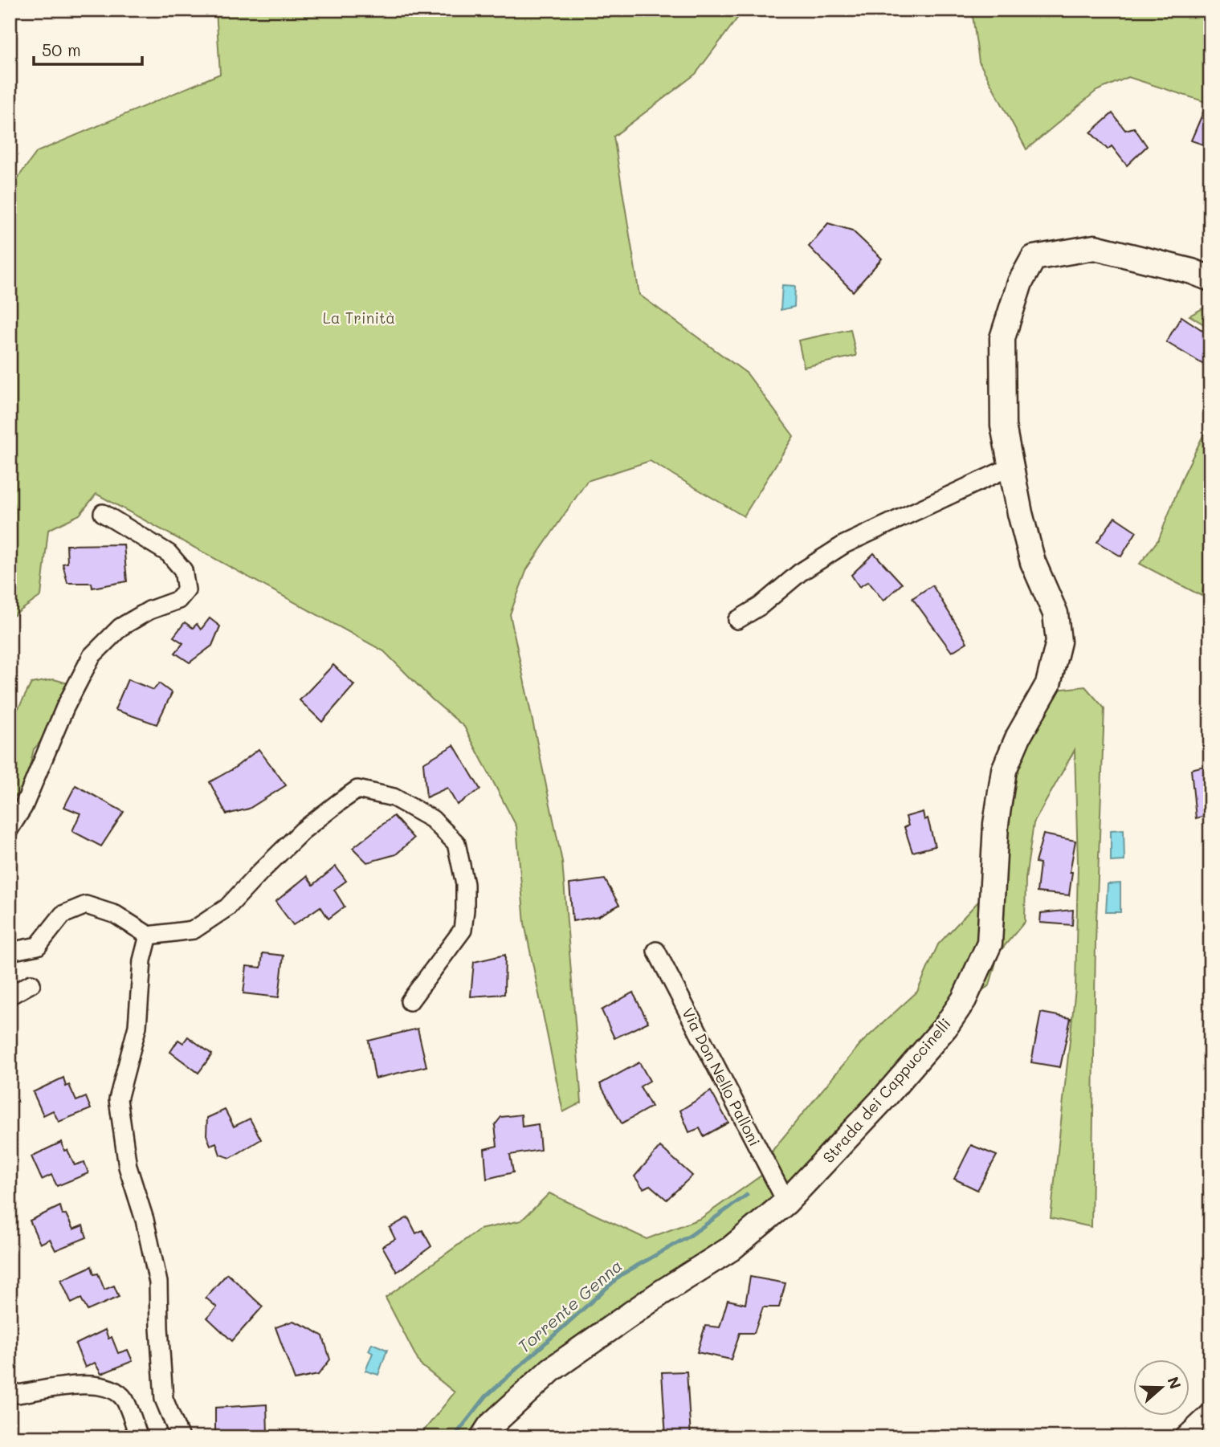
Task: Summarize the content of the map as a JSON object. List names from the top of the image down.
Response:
{
  "streets": {
    "street": ["Via Don Nello Palloni", "Strada dei Cappuccinelli"]
  },
  "crossings": [
    ["Via Don Nello Palloni", "Strada dei Cappuccinelli"]
  ],
  "water": ["Torrente Genna"],
  "parks": ["La Trinità"],
  "scale_bar": "50 m",
  "north": "right"
}
